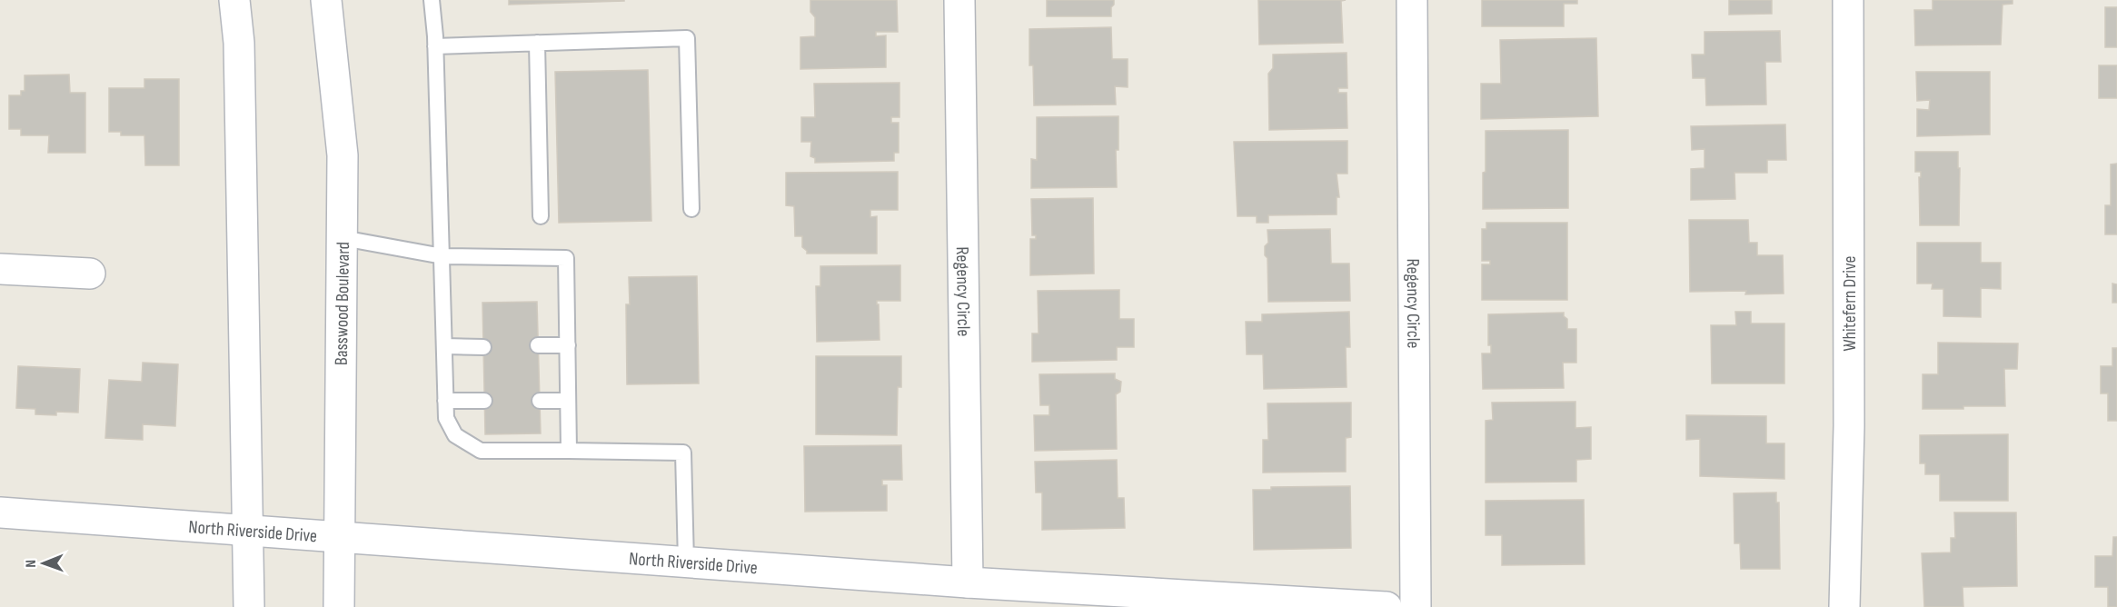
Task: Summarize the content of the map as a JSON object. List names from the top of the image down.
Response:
{
  "streets": {
    "main road": [
      "Regency Circle",
      "Basswood Boulevard",
      "Whitefern Drive",
      "North Riverside Drive"
    ]
  },
  "crossings": [
    ["Regency Circle", "North Riverside Drive"],
    ["Basswood Boulevard", "North Riverside Drive"]
  ],
  "north": "left"
}
